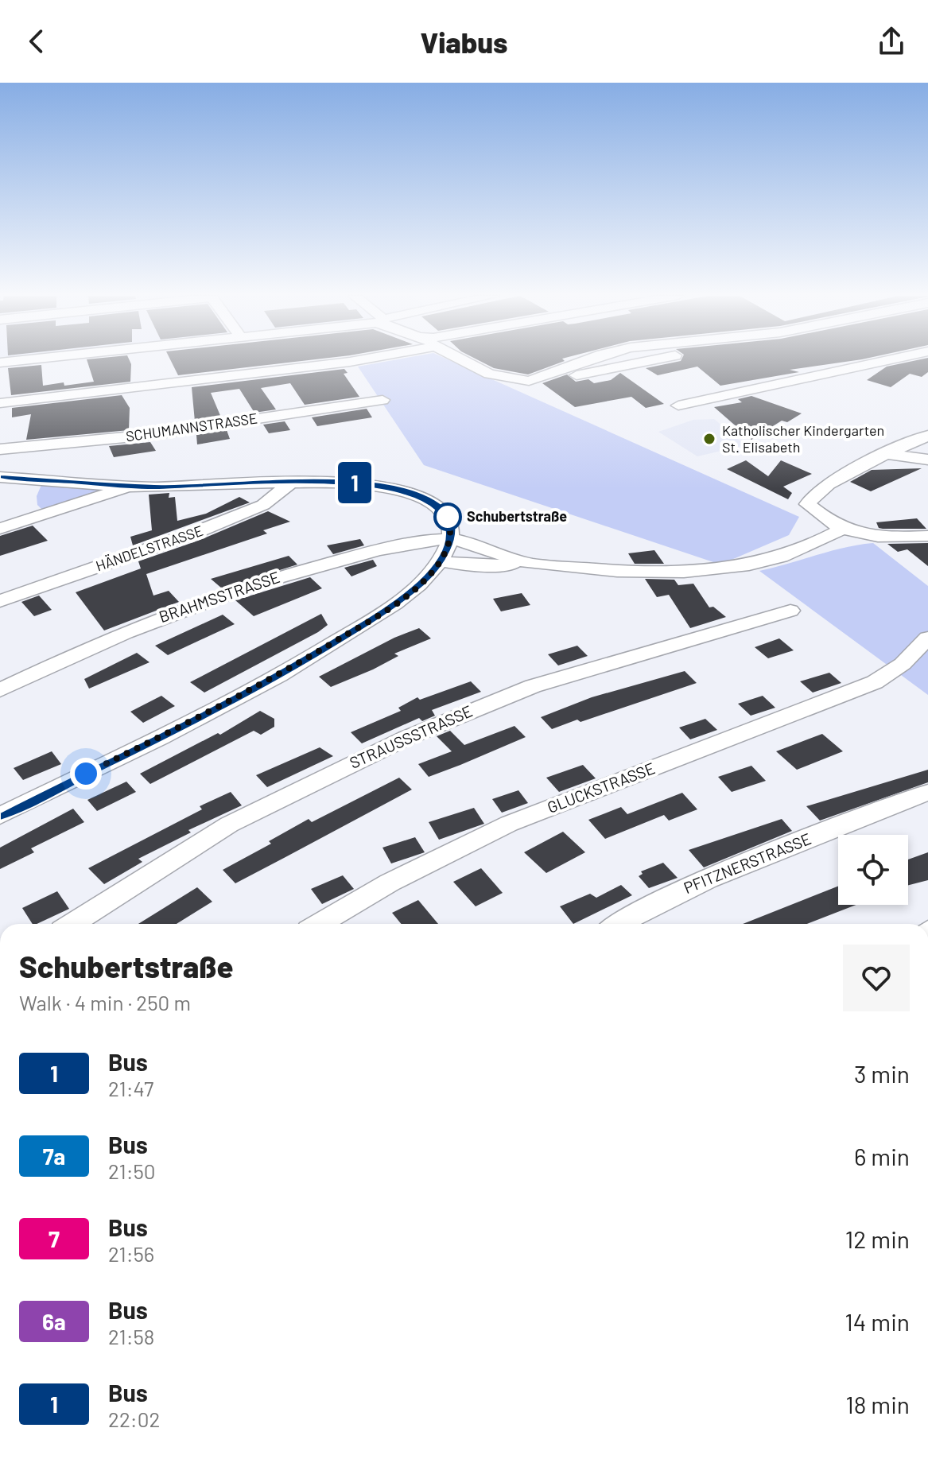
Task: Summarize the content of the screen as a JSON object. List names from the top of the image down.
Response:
{
  "streets": {
    "street": [
      "SCHUMANNSTRASSE",
      "HÄNDELSTRASSE",
      "BRAHMSSTRASSE",
      "STRAUSSSTRASSE",
      "GLUCKSTRASSE",
      "PFITZNERSTRASSE"
    ]
  },
  "places": ["Katholischer Kindergarten St. Elisabeth", "Schubertstraße"],
  "lines": ["bus line 1"],
  "page": {
    "header": "Viabus",
    "on_map": "1",
    "heading": ["Schubertstraße", "Walk · 4 min · 250 m"],
    "list": [
      {
        "mark": "1",
        "name": "Bus",
        "note": "21:47",
        "value": "3 min"
      },
      {
        "mark": "7a",
        "name": "Bus",
        "note": "21:50",
        "value": "6 min"
      },
      {
        "mark": "7",
        "name": "Bus",
        "note": "21:56",
        "value": "12 min"
      },
      {
        "mark": "6a",
        "name": "Bus",
        "note": "21:58",
        "value": "14 min"
      },
      {
        "mark": "1",
        "name": "Bus",
        "note": "22:02",
        "value": "18 min"
      }
    ]
  }
}
